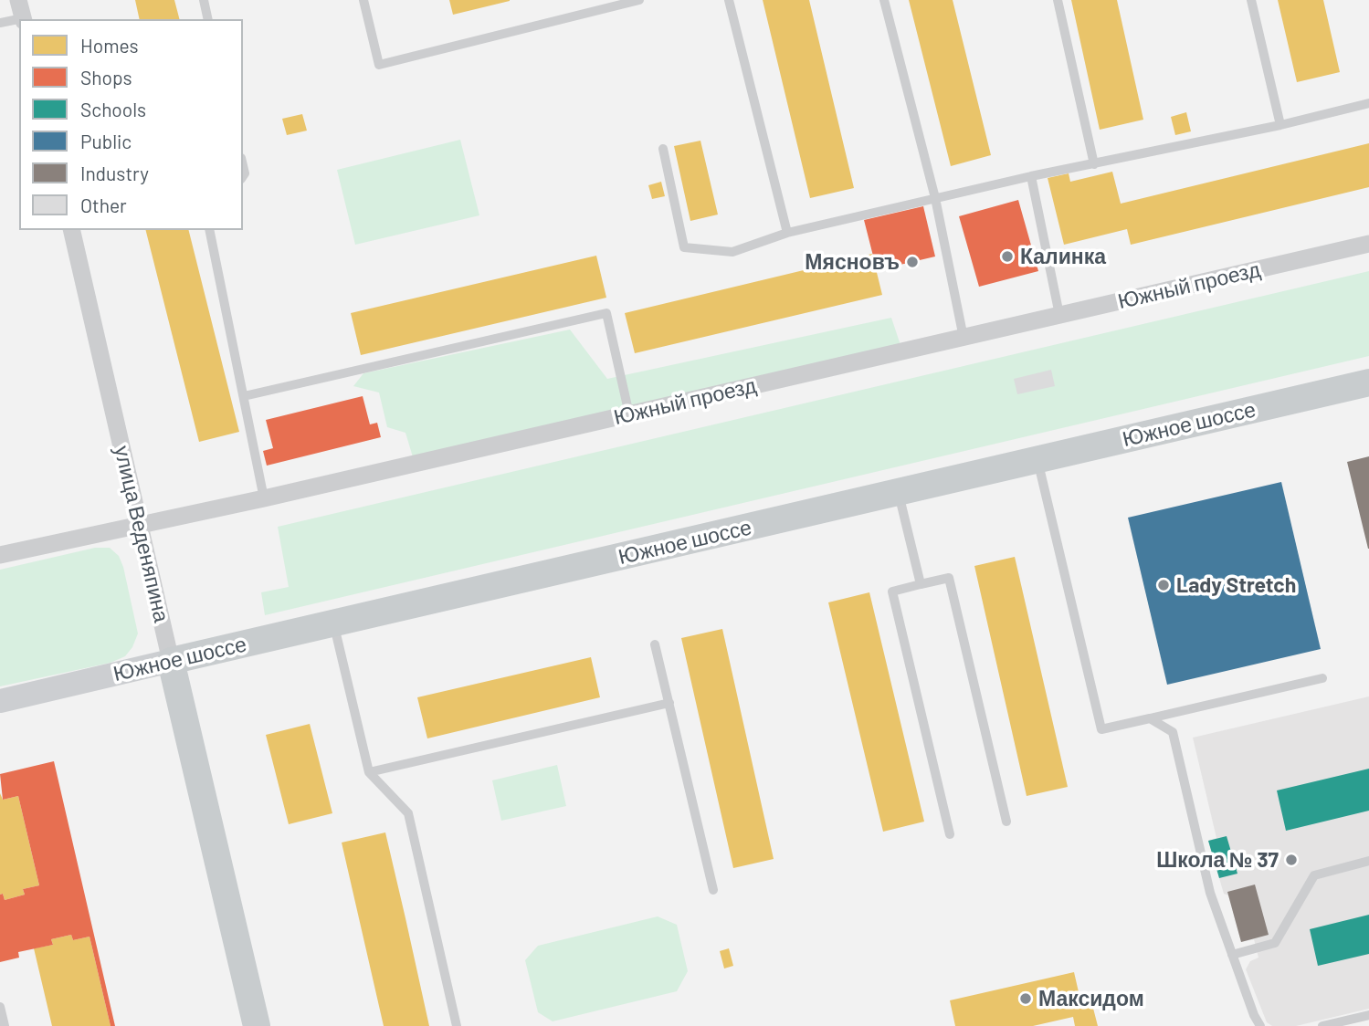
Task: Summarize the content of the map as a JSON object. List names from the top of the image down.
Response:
{
  "streets": {
    "main road": ["Южное шоссе", "улица Веденяпина"],
    "street": ["Южный проезд"]
  },
  "crossings": [
    ["Южный проезд", "улица Веденяпина"],
    ["Южное шоссе", "улица Веденяпина"]
  ],
  "places": [
    "Калинка",
    "Мясновъ",
    "Lady Stretch",
    "Школа № 37",
    "Максидом"
  ],
  "legend": [
    "Homes",
    "Shops",
    "Schools",
    "Public",
    "Industry",
    "Other"
  ]
}
